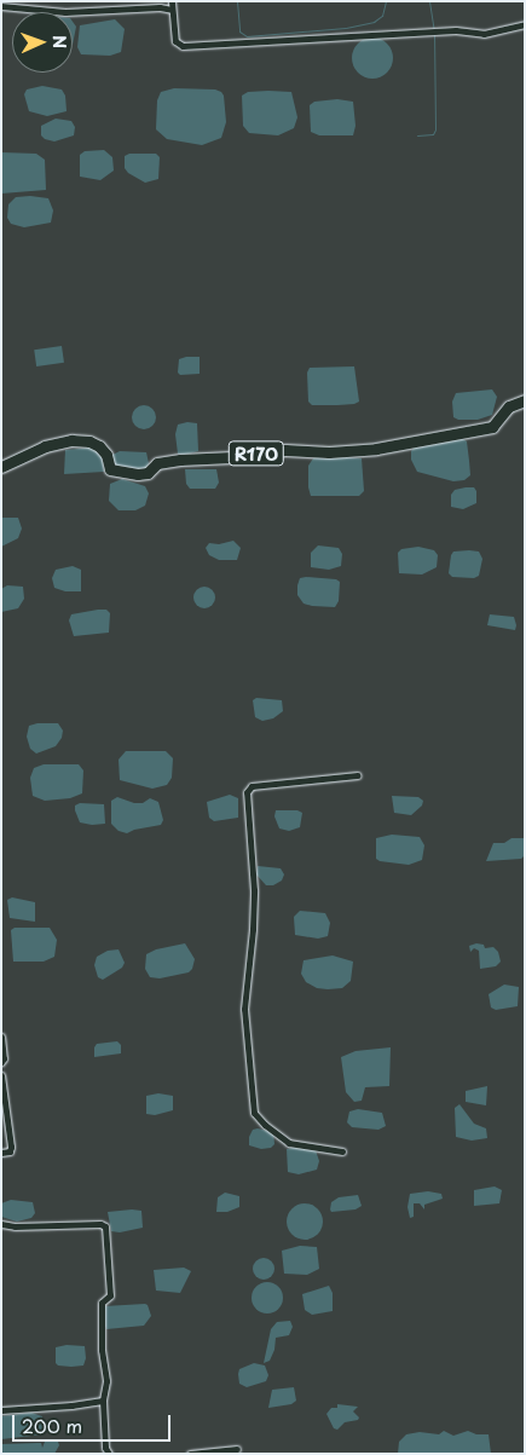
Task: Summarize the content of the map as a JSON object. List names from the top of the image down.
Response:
{
  "streets": {
    "main road": ["R170"]
  },
  "scale_bar": "200 m",
  "north": "right"
}
